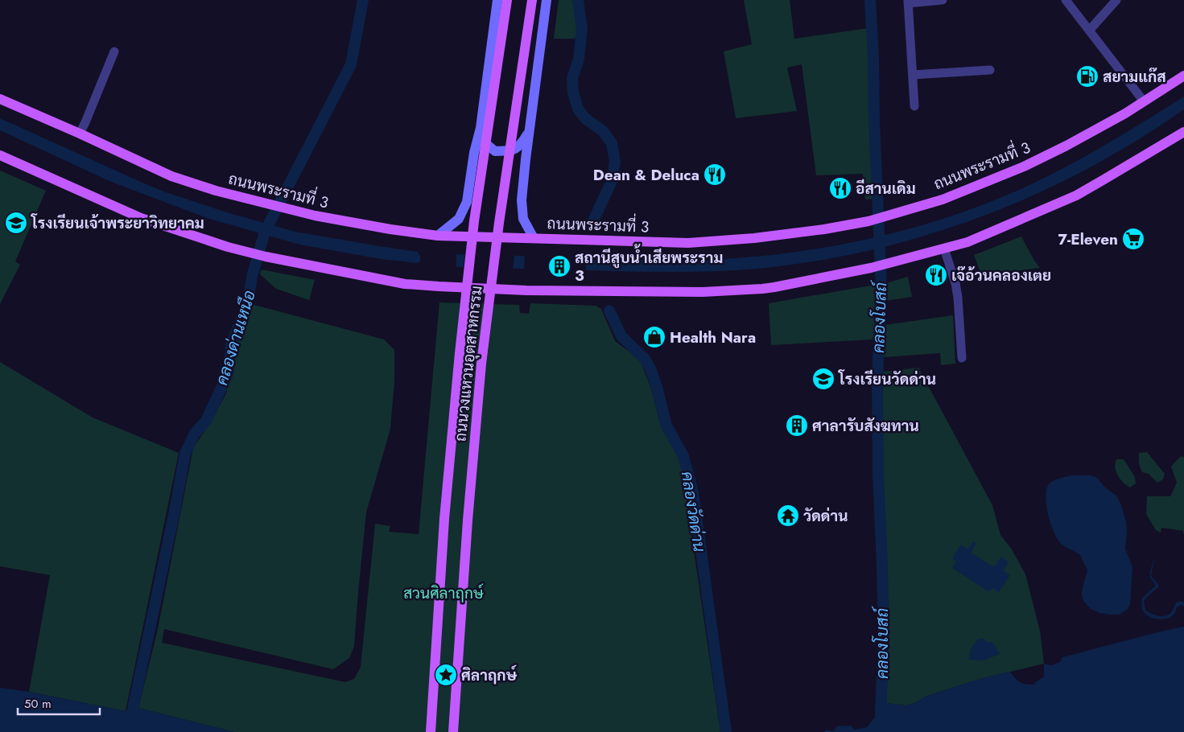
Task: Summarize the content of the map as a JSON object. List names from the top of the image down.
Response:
{
  "streets": {
    "main road": ["ถนนพระรามที่ 3", "ถนนวงแหวนอุตสาหกรรม"]
  },
  "water": ["คลองโบสถ์", "คลองด่านเหนือ", "คลองวัดด่าน"],
  "parks": ["สวนศิลาฤกษ์"],
  "places": {
    "fuel station": ["สยามแก๊ส"],
    "restaurant": ["Dean & Deluca", "อีสานเดิม", "เจ๊อ้วนคลองเตย"],
    "school or university": ["โรงเรียนเจ้าพระยาวิทยาคม", "โรงเรียนวัดด่าน"],
    "supermarket": ["7-Eleven"],
    "building": ["สถานีสูบน้ำเสียพระราม 3", "ศาลารับสังฆทาน"],
    "shop": ["Health Nara"],
    "temple": ["วัดด่าน"],
    "place": ["ศิลาฤกษ์"]
  },
  "scale_bar": "50 m"
}
